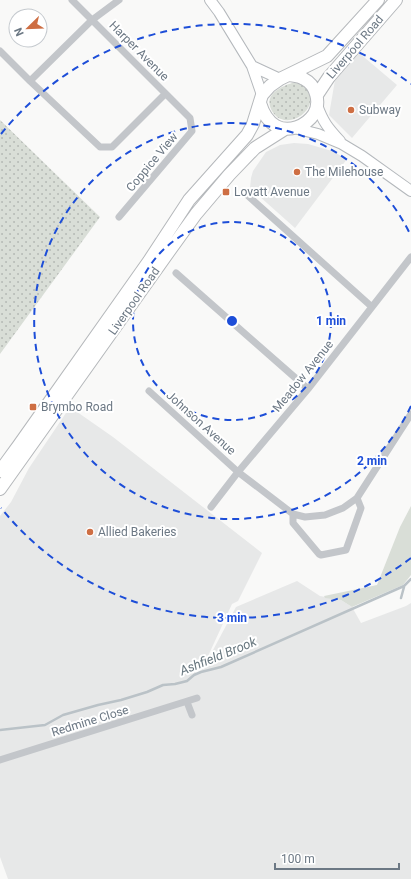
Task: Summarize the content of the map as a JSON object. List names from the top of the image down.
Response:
{
  "streets": {
    "highway": ["Liverpool Road"],
    "street": [
      "Harper Avenue",
      "Coppice View",
      "Meadow Avenue",
      "Johnson Avenue",
      "Redmine Close"
    ]
  },
  "crossings": [
    ["Harper Avenue", "Coppice View"],
    ["Meadow Avenue", "Johnson Avenue"]
  ],
  "water": ["Ashfield Brook"],
  "places": {
    "other": ["Subway", "The Milehouse", "Allied Bakeries"],
    "transit": ["Lovatt Avenue", "Brymbo Road"]
  },
  "scale_bar": "100 m",
  "north": "bottom left",
  "rings": ["1 min", "2 min", "3 min"]
}
